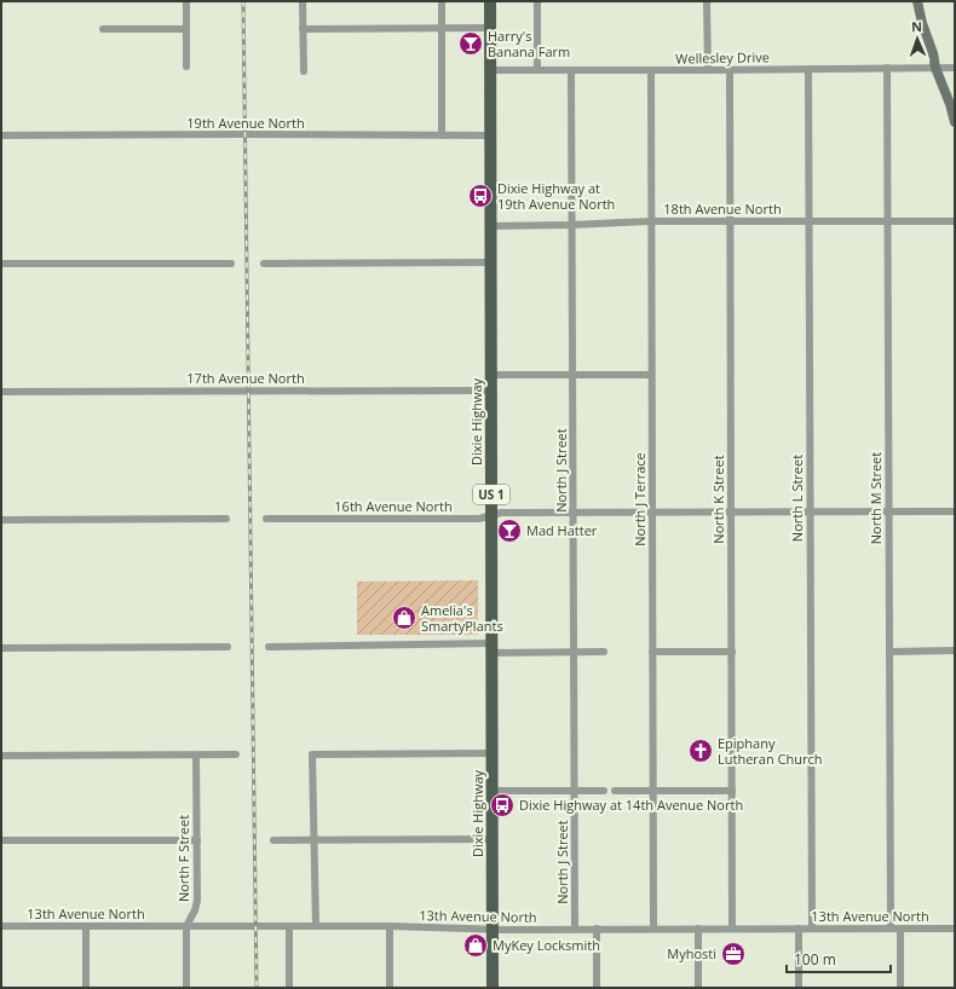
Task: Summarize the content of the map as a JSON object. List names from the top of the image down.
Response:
{
  "streets": {
    "main road": ["Dixie Highway", "US 1"],
    "street": [
      "Wellesley Drive",
      "19th Avenue North",
      "18th Avenue North",
      "17th Avenue North",
      "North J Street",
      "North L Street",
      "North M Street",
      "North J Terrace",
      "North K Street",
      "16th Avenue North",
      "North F Street",
      "13th Avenue North"
    ]
  },
  "crossings": [
    ["Wellesley Drive", "Dixie Highway"],
    ["Wellesley Drive", "North J Street"],
    ["Wellesley Drive", "North L Street"],
    ["Wellesley Drive", "North M Street"],
    ["Wellesley Drive", "North J Terrace"],
    ["Wellesley Drive", "North K Street"],
    ["19th Avenue North", "Dixie Highway"],
    ["18th Avenue North", "Dixie Highway"],
    ["18th Avenue North", "North J Street"],
    ["18th Avenue North", "North L Street"],
    ["18th Avenue North", "North M Street"],
    ["18th Avenue North", "North J Terrace"],
    ["18th Avenue North", "North K Street"],
    ["17th Avenue North", "Dixie Highway"],
    ["Dixie Highway", "16th Avenue North"],
    ["Dixie Highway", "13th Avenue North"],
    ["North J Street", "16th Avenue North"],
    ["North J Street", "13th Avenue North"],
    ["North L Street", "16th Avenue North"],
    ["North L Street", "13th Avenue North"],
    ["North M Street", "16th Avenue North"],
    ["North M Street", "13th Avenue North"],
    ["North J Terrace", "16th Avenue North"],
    ["North J Terrace", "13th Avenue North"],
    ["North K Street", "16th Avenue North"],
    ["North K Street", "13th Avenue North"],
    ["North F Street", "13th Avenue North"]
  ],
  "places": {
    "bar": ["Harry's Banana Farm", "Mad Hatter"],
    "bus stop": ["Dixie Highway at 19th Avenue North", "Dixie Highway at 14th Avenue North"],
    "shop": ["Amelia's SmartyPlants", "MyKey Locksmith"],
    "church": ["Epiphany Lutheran Church"],
    "office": ["Myhosti"]
  },
  "scale_bar": "100 m",
  "north": "top"
}
